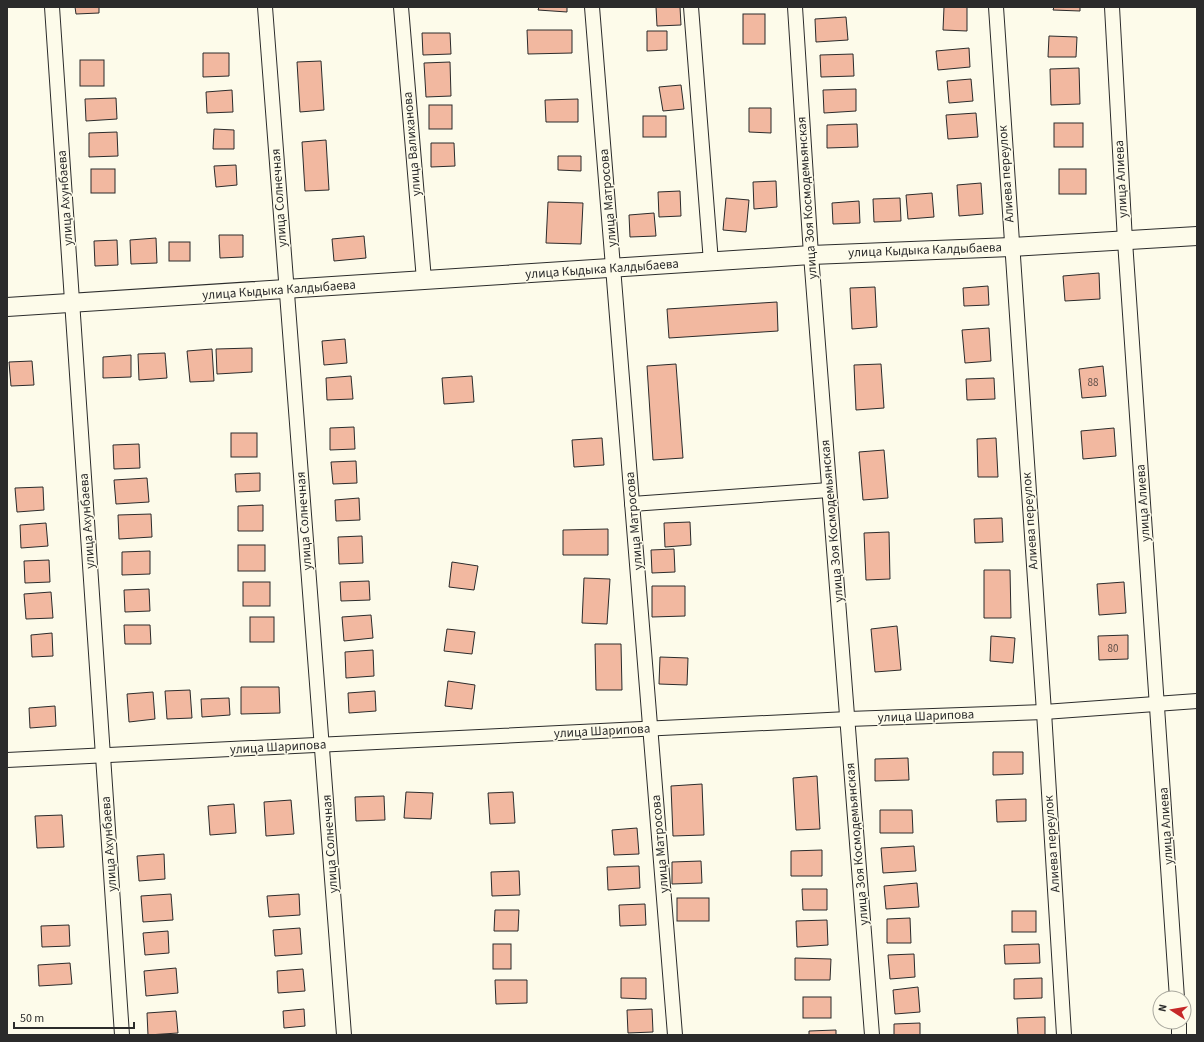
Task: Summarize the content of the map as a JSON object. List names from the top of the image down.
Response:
{
  "streets": {
    "street": [
      "улица Валиханова",
      "Алиева переулок",
      "улица Алиева",
      "улица Ахунбаева",
      "улица Солнечная",
      "улица Матросова",
      "улица Зоя Космодемьянская",
      "улица Кыдыка Калдыбаева",
      "улица Шарипова"
    ]
  },
  "crossings": [
    ["улица Валиханова", "улица Кыдыка Калдыбаева"],
    ["Алиева переулок", "улица Кыдыка Калдыбаева"],
    ["Алиева переулок", "улица Шарипова"],
    ["улица Алиева", "улица Кыдыка Калдыбаева"],
    ["улица Алиева", "улица Шарипова"],
    ["улица Ахунбаева", "улица Кыдыка Калдыбаева"],
    ["улица Ахунбаева", "улица Шарипова"],
    ["улица Солнечная", "улица Кыдыка Калдыбаева"],
    ["улица Солнечная", "улица Шарипова"],
    ["улица Матросова", "улица Кыдыка Калдыбаева"],
    ["улица Матросова", "улица Шарипова"],
    ["улица Зоя Космодемьянская", "улица Кыдыка Калдыбаева"],
    ["улица Зоя Космодемьянская", "улица Шарипова"]
  ],
  "house_numbers": ["88", "80"],
  "scale_bar": "50 m",
  "north": "left"
}
